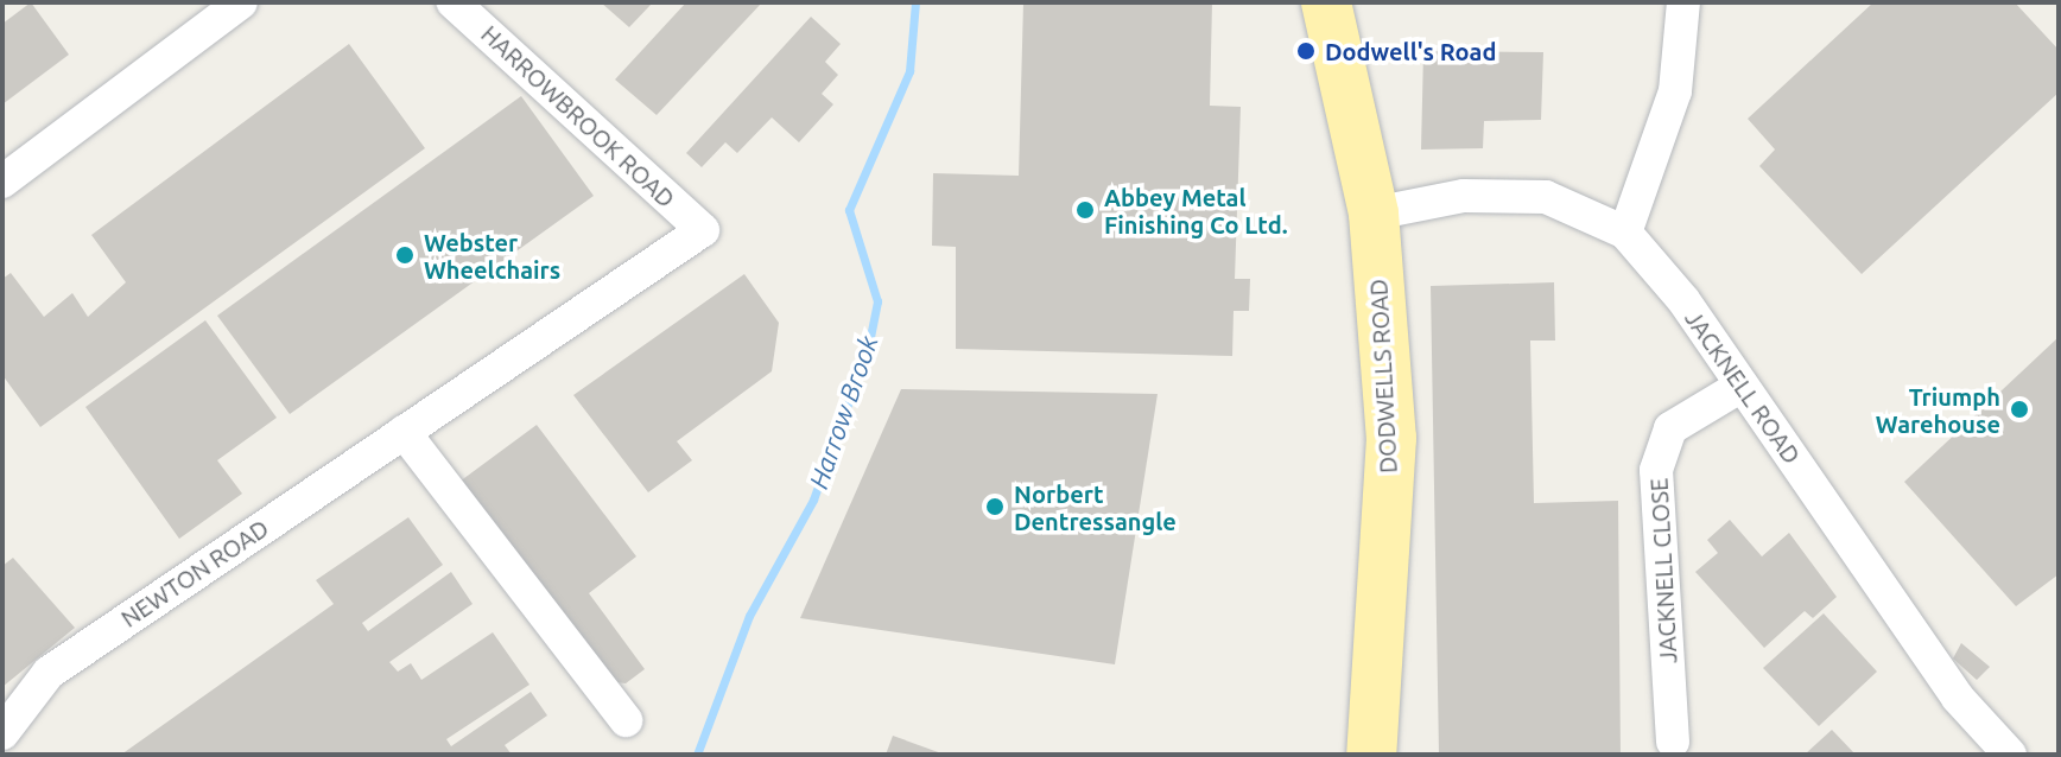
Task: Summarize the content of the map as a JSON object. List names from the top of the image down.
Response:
{
  "streets": {
    "main road": ["DODWELLS ROAD"],
    "street": [
      "HARROWBROOK ROAD",
      "JACKNELL ROAD",
      "JACKNELL CLOSE",
      "NEWTON ROAD"
    ]
  },
  "crossings": [
    ["HARROWBROOK ROAD", "NEWTON ROAD"],
    ["DODWELLS ROAD", "JACKNELL ROAD"],
    ["JACKNELL ROAD", "JACKNELL CLOSE"]
  ],
  "water": ["Harrow Brook"],
  "places": [
    "Dodwell's Road",
    "Abbey Metal Finishing Co Ltd.",
    "Webster Wheelchairs",
    "Triumph Warehouse",
    "Norbert Dentressangle"
  ]
}
